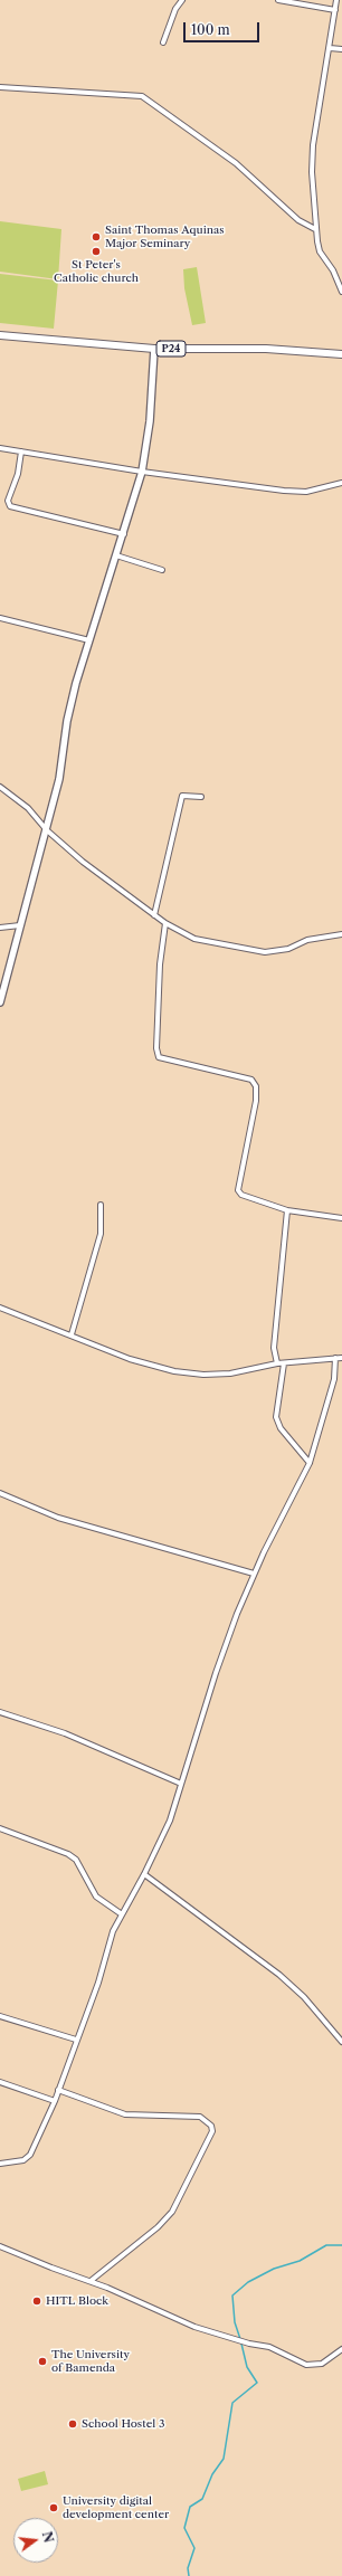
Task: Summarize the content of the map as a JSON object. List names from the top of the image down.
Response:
{
  "streets": {
    "main road": ["P24"]
  },
  "places": [
    "Saint Thomas Aquinas Major Seminary",
    "St Peter's Catholic church",
    "HITL Block",
    "The University of Bamenda",
    "School Hostel 3",
    "University digital development center"
  ],
  "scale_bar": "100 m",
  "north": "right"
}
